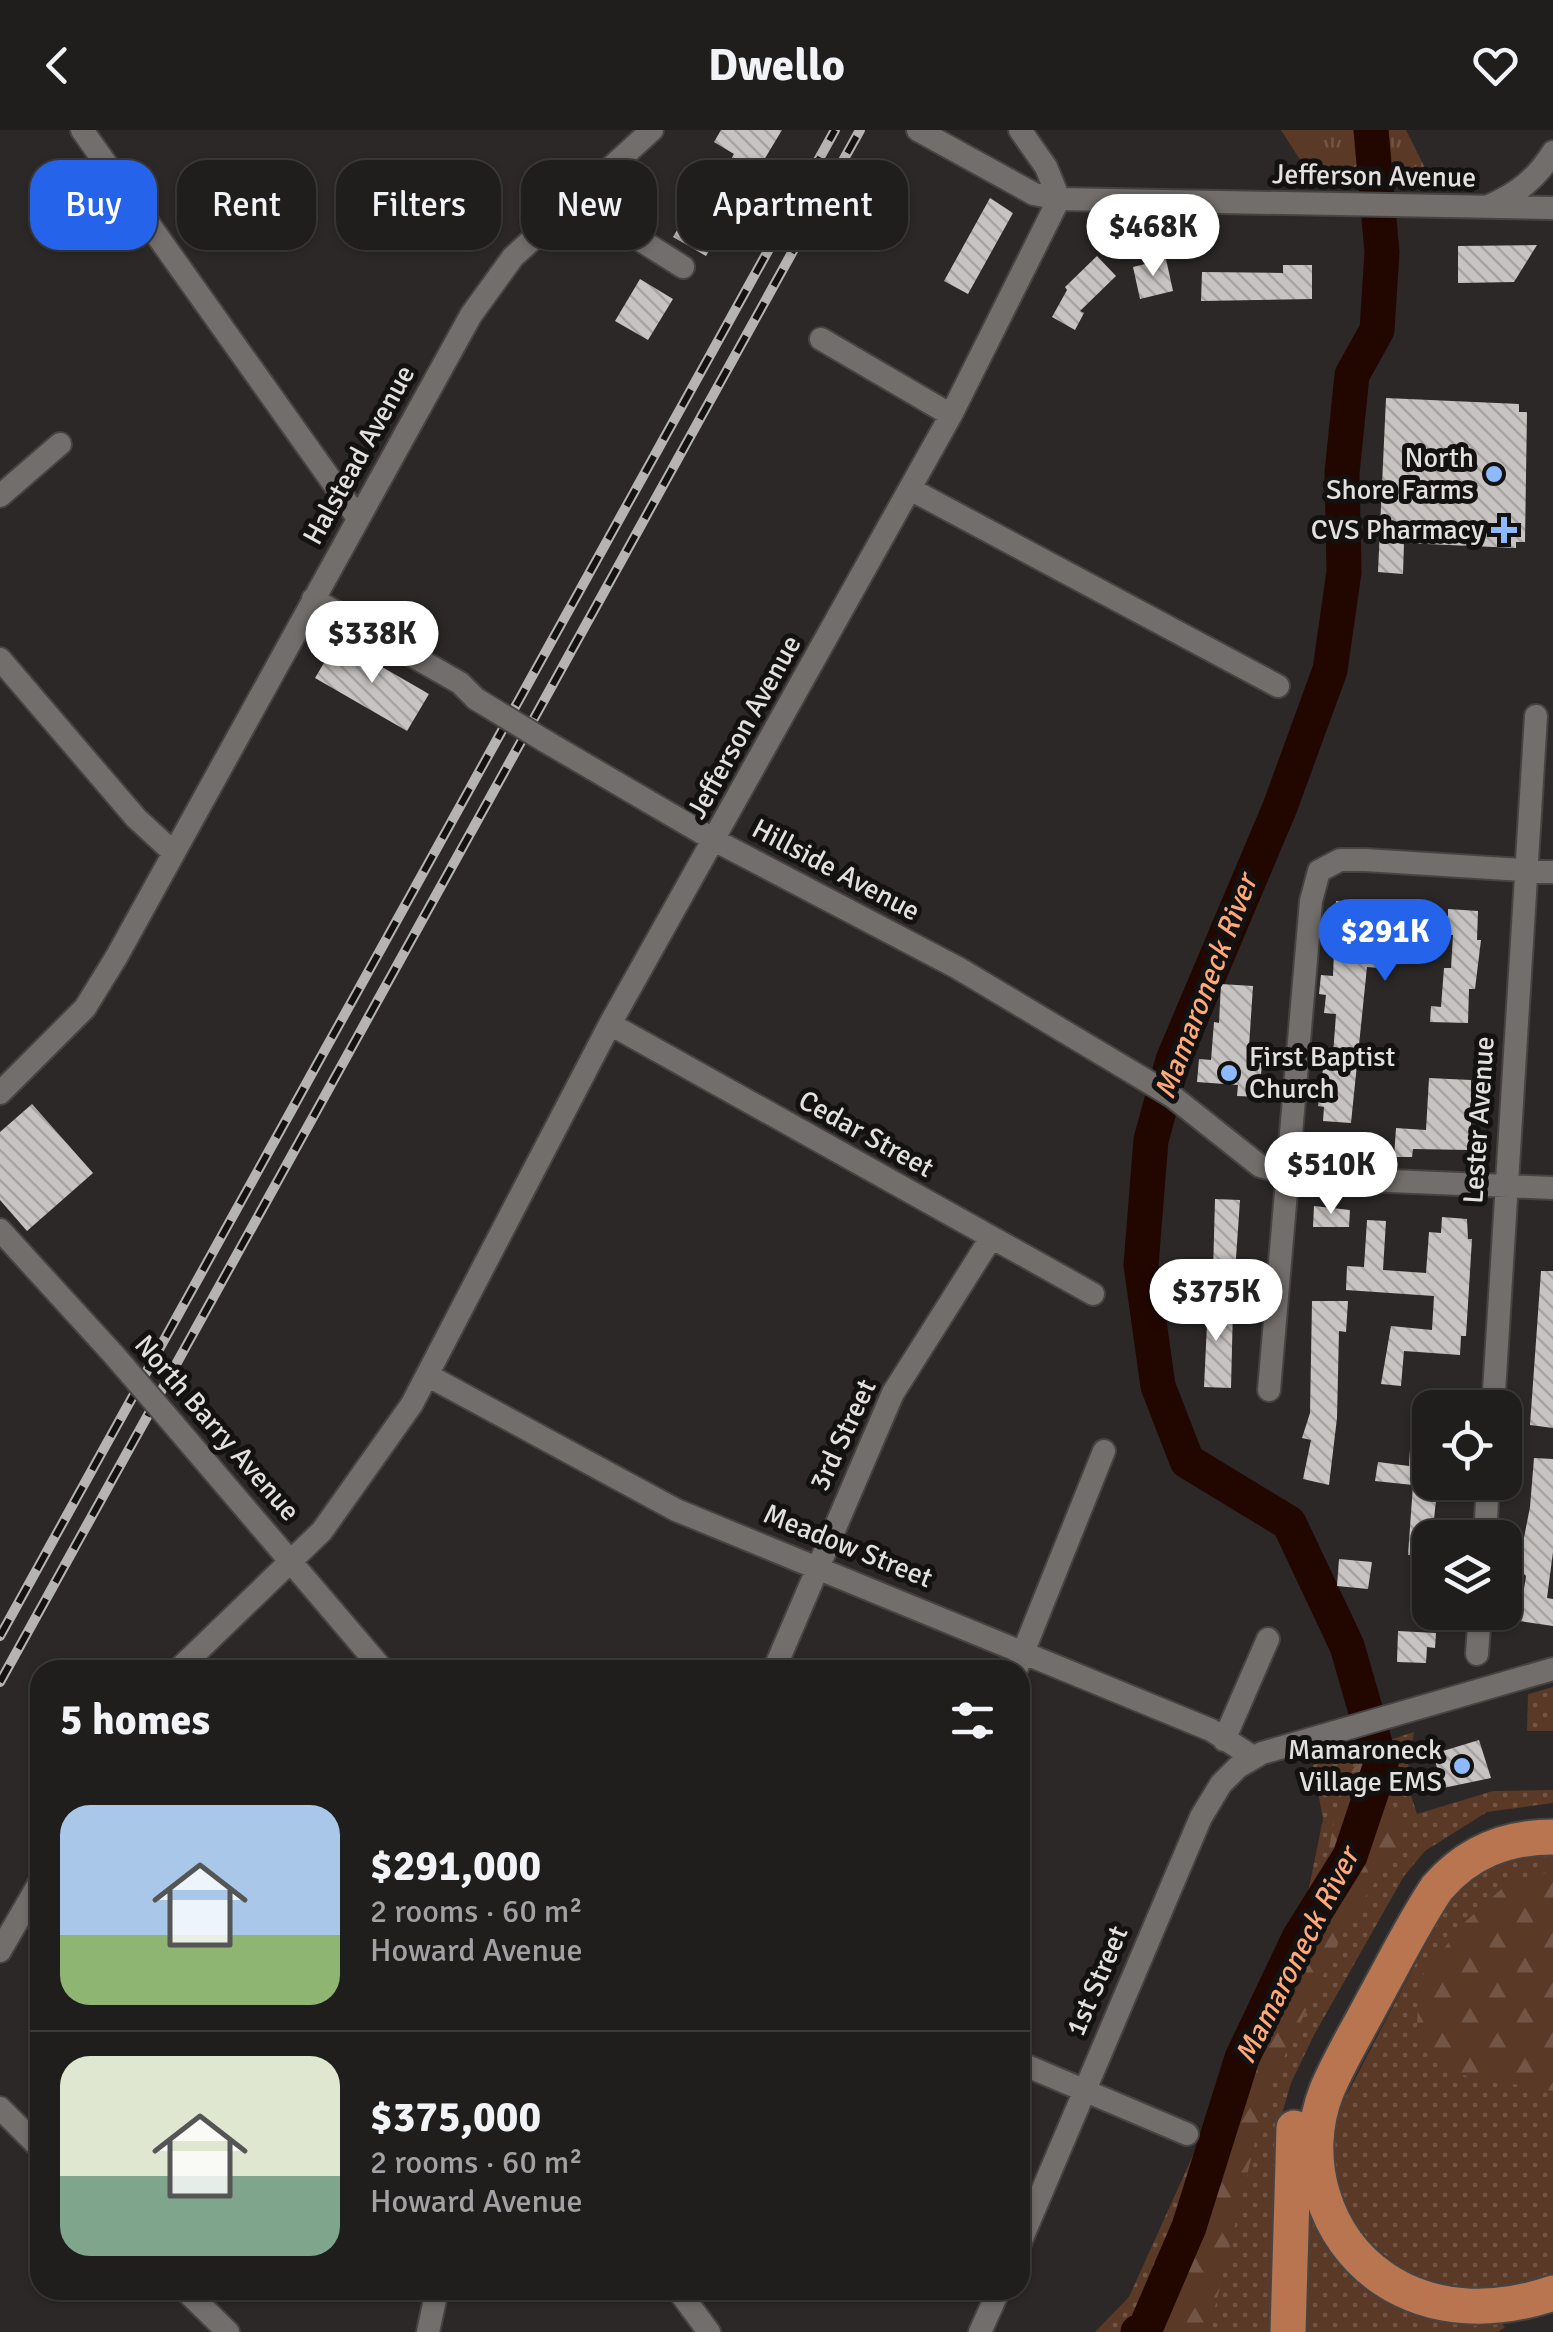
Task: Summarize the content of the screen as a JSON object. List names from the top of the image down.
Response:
{
  "streets": {
    "street": [
      "Jefferson Avenue",
      "Halstead Avenue",
      "Hillside Avenue",
      "Lester Avenue",
      "Cedar Street",
      "North Barry Avenue",
      "3rd Street",
      "Meadow Street",
      "1st Street"
    ]
  },
  "crossings": [
    ["Jefferson Avenue", "Hillside Avenue"],
    ["Jefferson Avenue", "Cedar Street"],
    ["Jefferson Avenue", "North Barry Avenue"],
    ["Jefferson Avenue", "Meadow Street"],
    ["Halstead Avenue", "Hillside Avenue"],
    ["Cedar Street", "3rd Street"],
    ["3rd Street", "Meadow Street"],
    ["Meadow Street", "1st Street"]
  ],
  "water": ["Mamaroneck River"],
  "places": {
    "other": ["North Shore Farms", "First Baptist Church", "Mamaroneck Village EMS"],
    "health": ["CVS Pharmacy"]
  },
  "page": {
    "header": "Dwello",
    "chip": [
      "Buy",
      "Rent",
      "Filters",
      "New",
      "Apartment"
    ],
    "price": [
      "$468K",
      "$338K",
      "$291K",
      "$510K",
      "$375K"
    ],
    "heading": "5 homes",
    "list": [
      {
        "name": "$291,000",
        "note": "2 rooms · 60 m² · Howard Avenue"
      },
      {
        "name": "$375,000",
        "note": "2 rooms · 60 m² · Howard Avenue"
      }
    ]
  }
}
